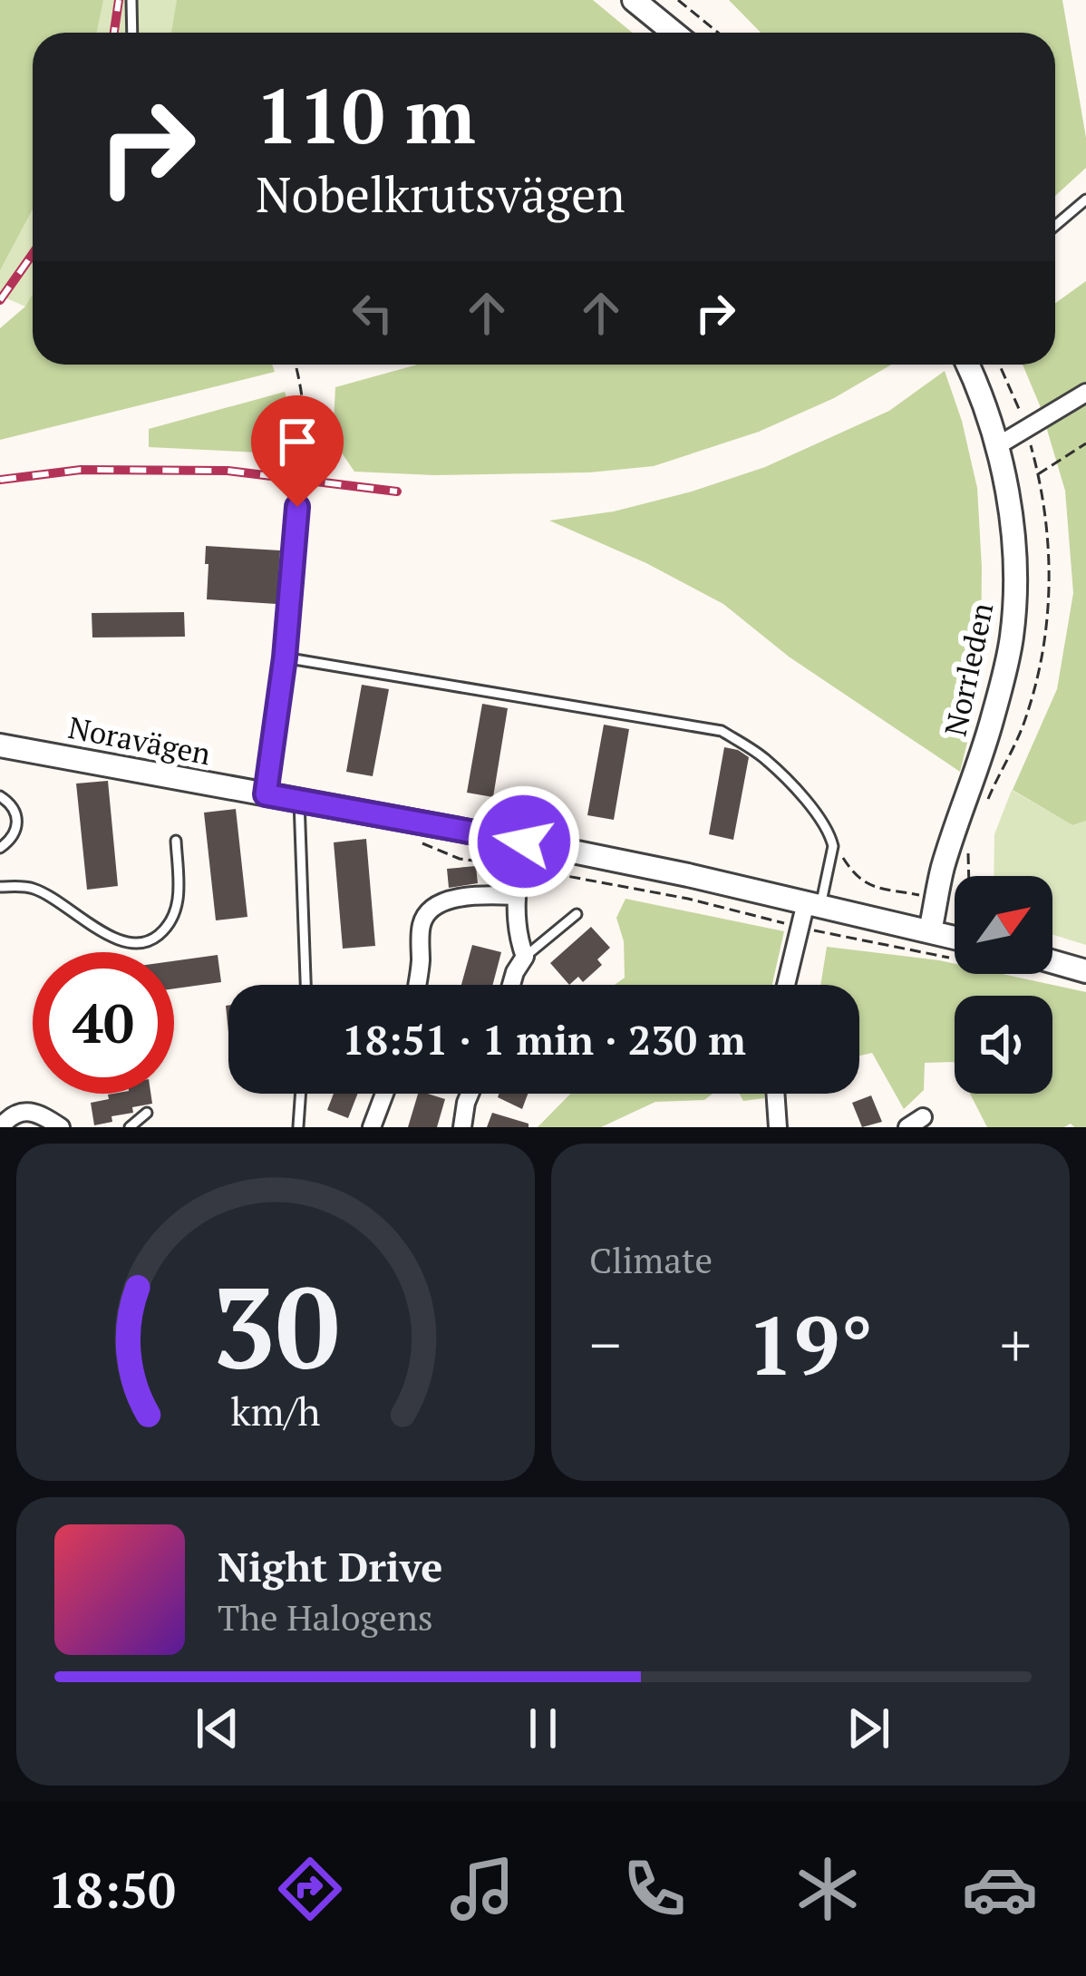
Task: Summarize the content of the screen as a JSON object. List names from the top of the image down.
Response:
{
  "streets": {
    "street": ["Norrleden", "Noravägen"]
  },
  "crossings": [
    ["Norrleden", "Noravägen"]
  ],
  "north": "top right",
  "page": {
    "turn": ["110 m", "Nobelkrutsvägen"],
    "limit": "40",
    "trip": "18:51 · 1 min · 230 m",
    "tile": "Climate",
    "heat": ["−", "19°", "+"],
    "song": ["Night Drive", "The Halogens"],
    "tabs": "18:50",
    "gauge": ["30", "km/h"]
  }
}
